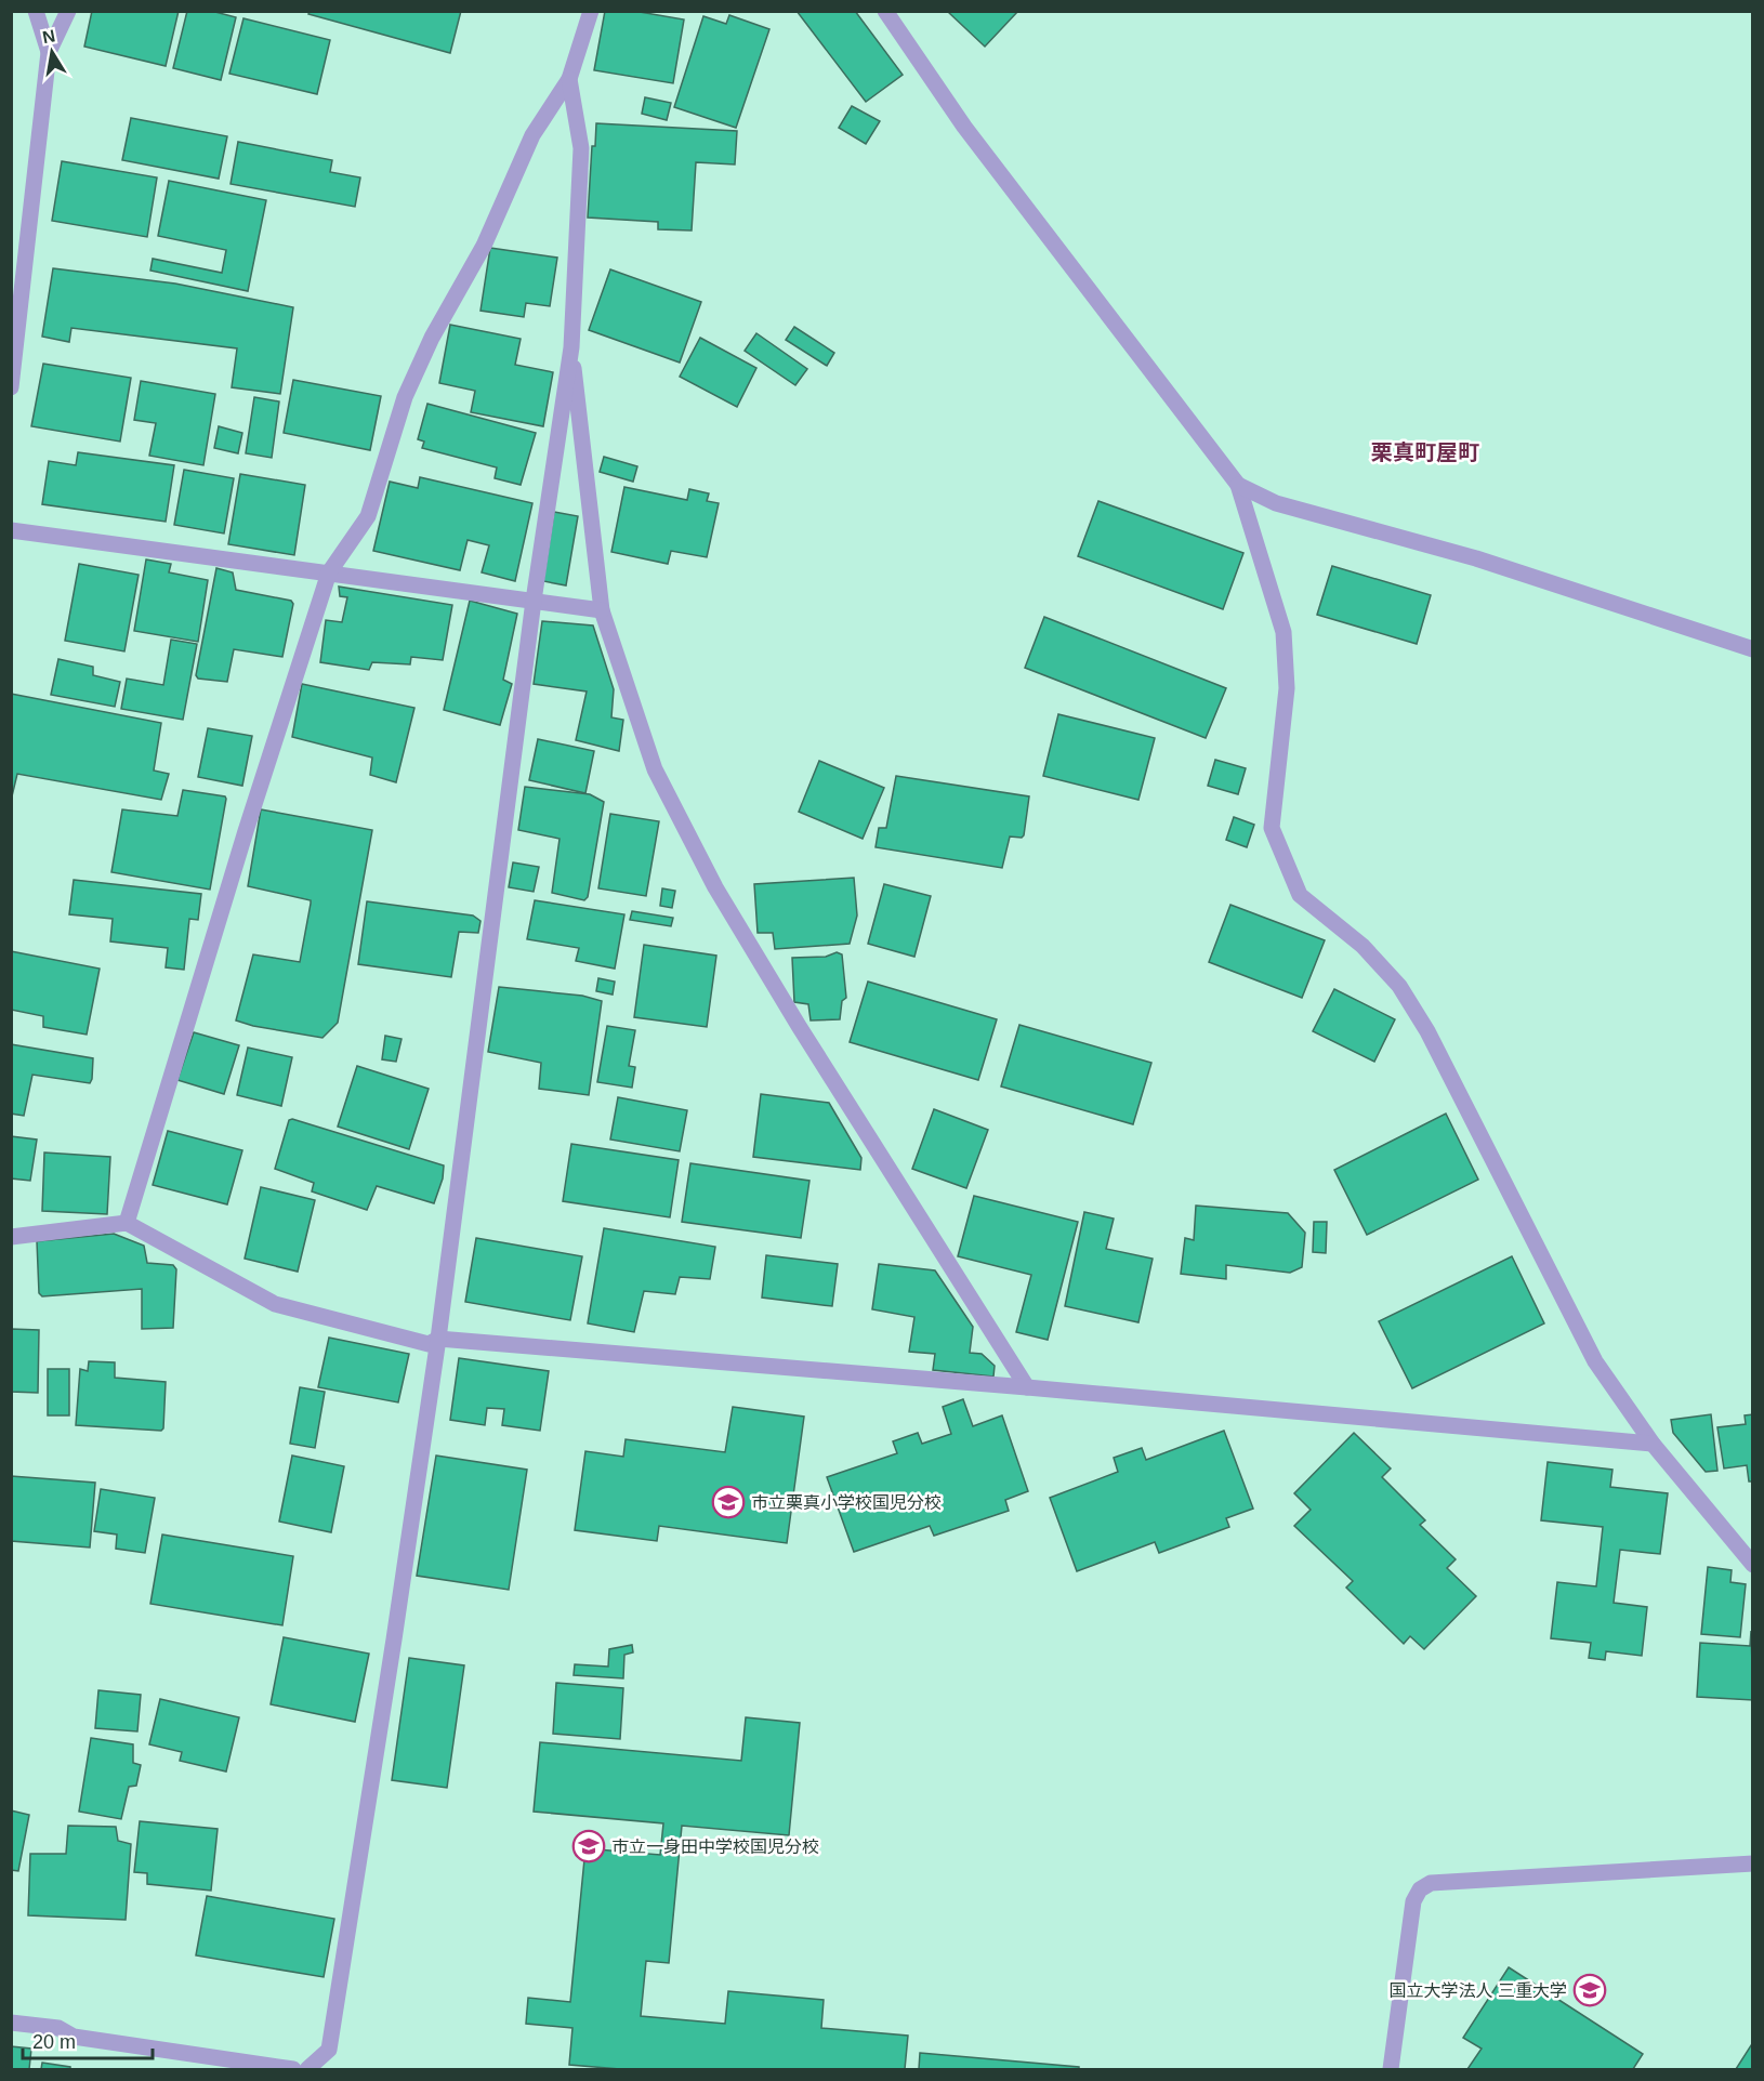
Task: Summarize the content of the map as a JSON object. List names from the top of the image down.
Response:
{
  "districts": ["栗真町屋町"],
  "places": {
    "school or university": ["市立栗真小学校国児分校", "市立一身田中学校国児分校", "国立大学法人 三重大学"]
  },
  "scale_bar": "20 m",
  "north": "top"
}
